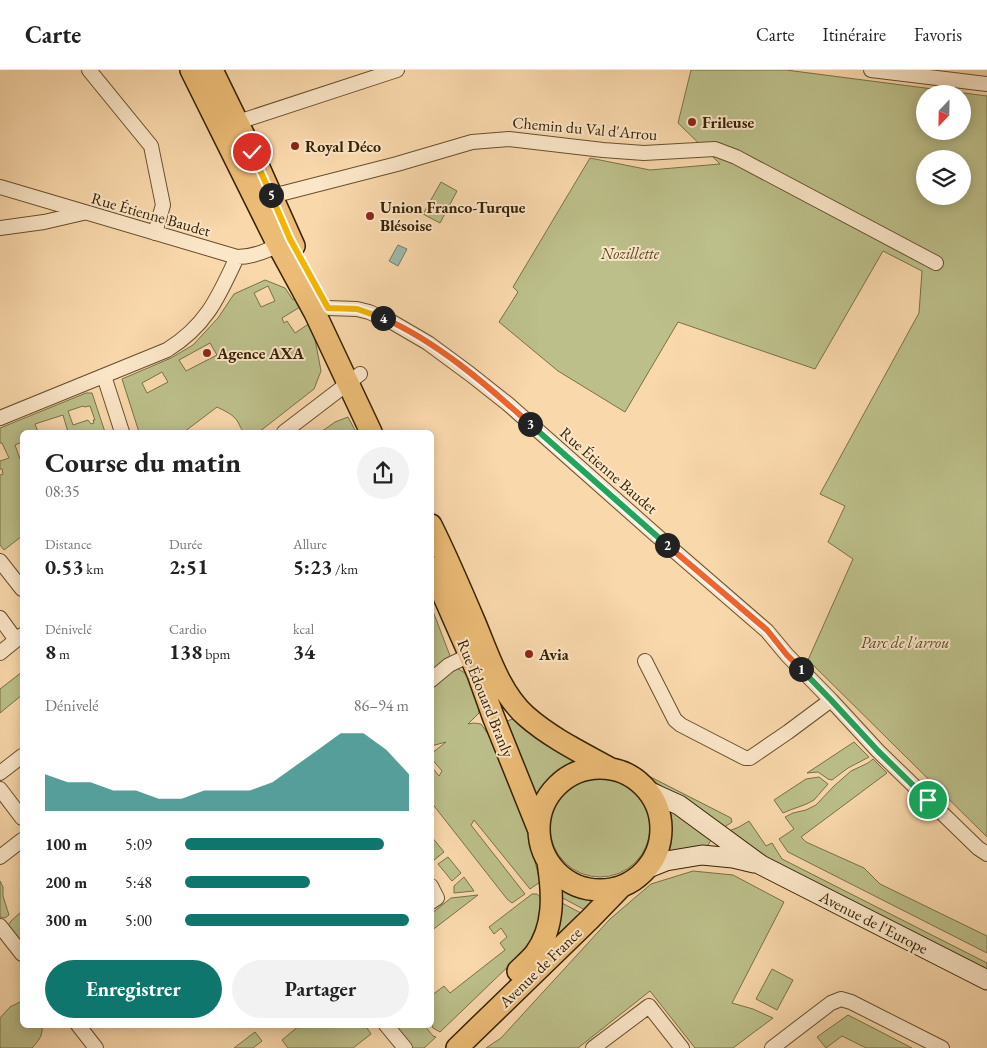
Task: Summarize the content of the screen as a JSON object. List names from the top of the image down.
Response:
{
  "streets": {
    "main road": ["Rue Édouard Branly", "Avenue de France"],
    "street": ["Chemin du Val d'Arrou", "Rue Étienne Baudet", "Avenue de l'Europe"]
  },
  "crossings": [
    ["Rue Édouard Branly", "Avenue de l'Europe"],
    ["Rue Édouard Branly", "Avenue de France"],
    ["Avenue de l'Europe", "Avenue de France"]
  ],
  "parks": ["Nozillette", "Parc de l'arrou"],
  "places": [
    "Frileuse",
    "Royal Déco",
    "Union Franco-Turque Blésoise",
    "Agence AXA",
    "Avia"
  ],
  "north": "bottom",
  "page": {
    "header": "Carte",
    "nav": ["Carte", "Itinéraire", "Favoris"],
    "pins": [
      "5",
      "4",
      "3",
      "2",
      "1"
    ],
    "heading": ["Course du matin", "08:35"],
    "stats": [
      ["Distance", "0.53 km"],
      ["Durée", "2:51"],
      ["Allure", "5:23 /km"],
      ["Dénivelé", "8 m"],
      ["Cardio", "138 bpm"],
      ["kcal", "34"]
    ],
    "chart": ["Dénivelé", "86–94 m"],
    "list": [
      {
        "name": "100 m",
        "note": "5:09"
      },
      {
        "name": "200 m",
        "note": "5:48"
      },
      {
        "name": "300 m",
        "note": "5:00"
      }
    ],
    "buttons": ["Enregistrer", "Partager"]
  }
}
